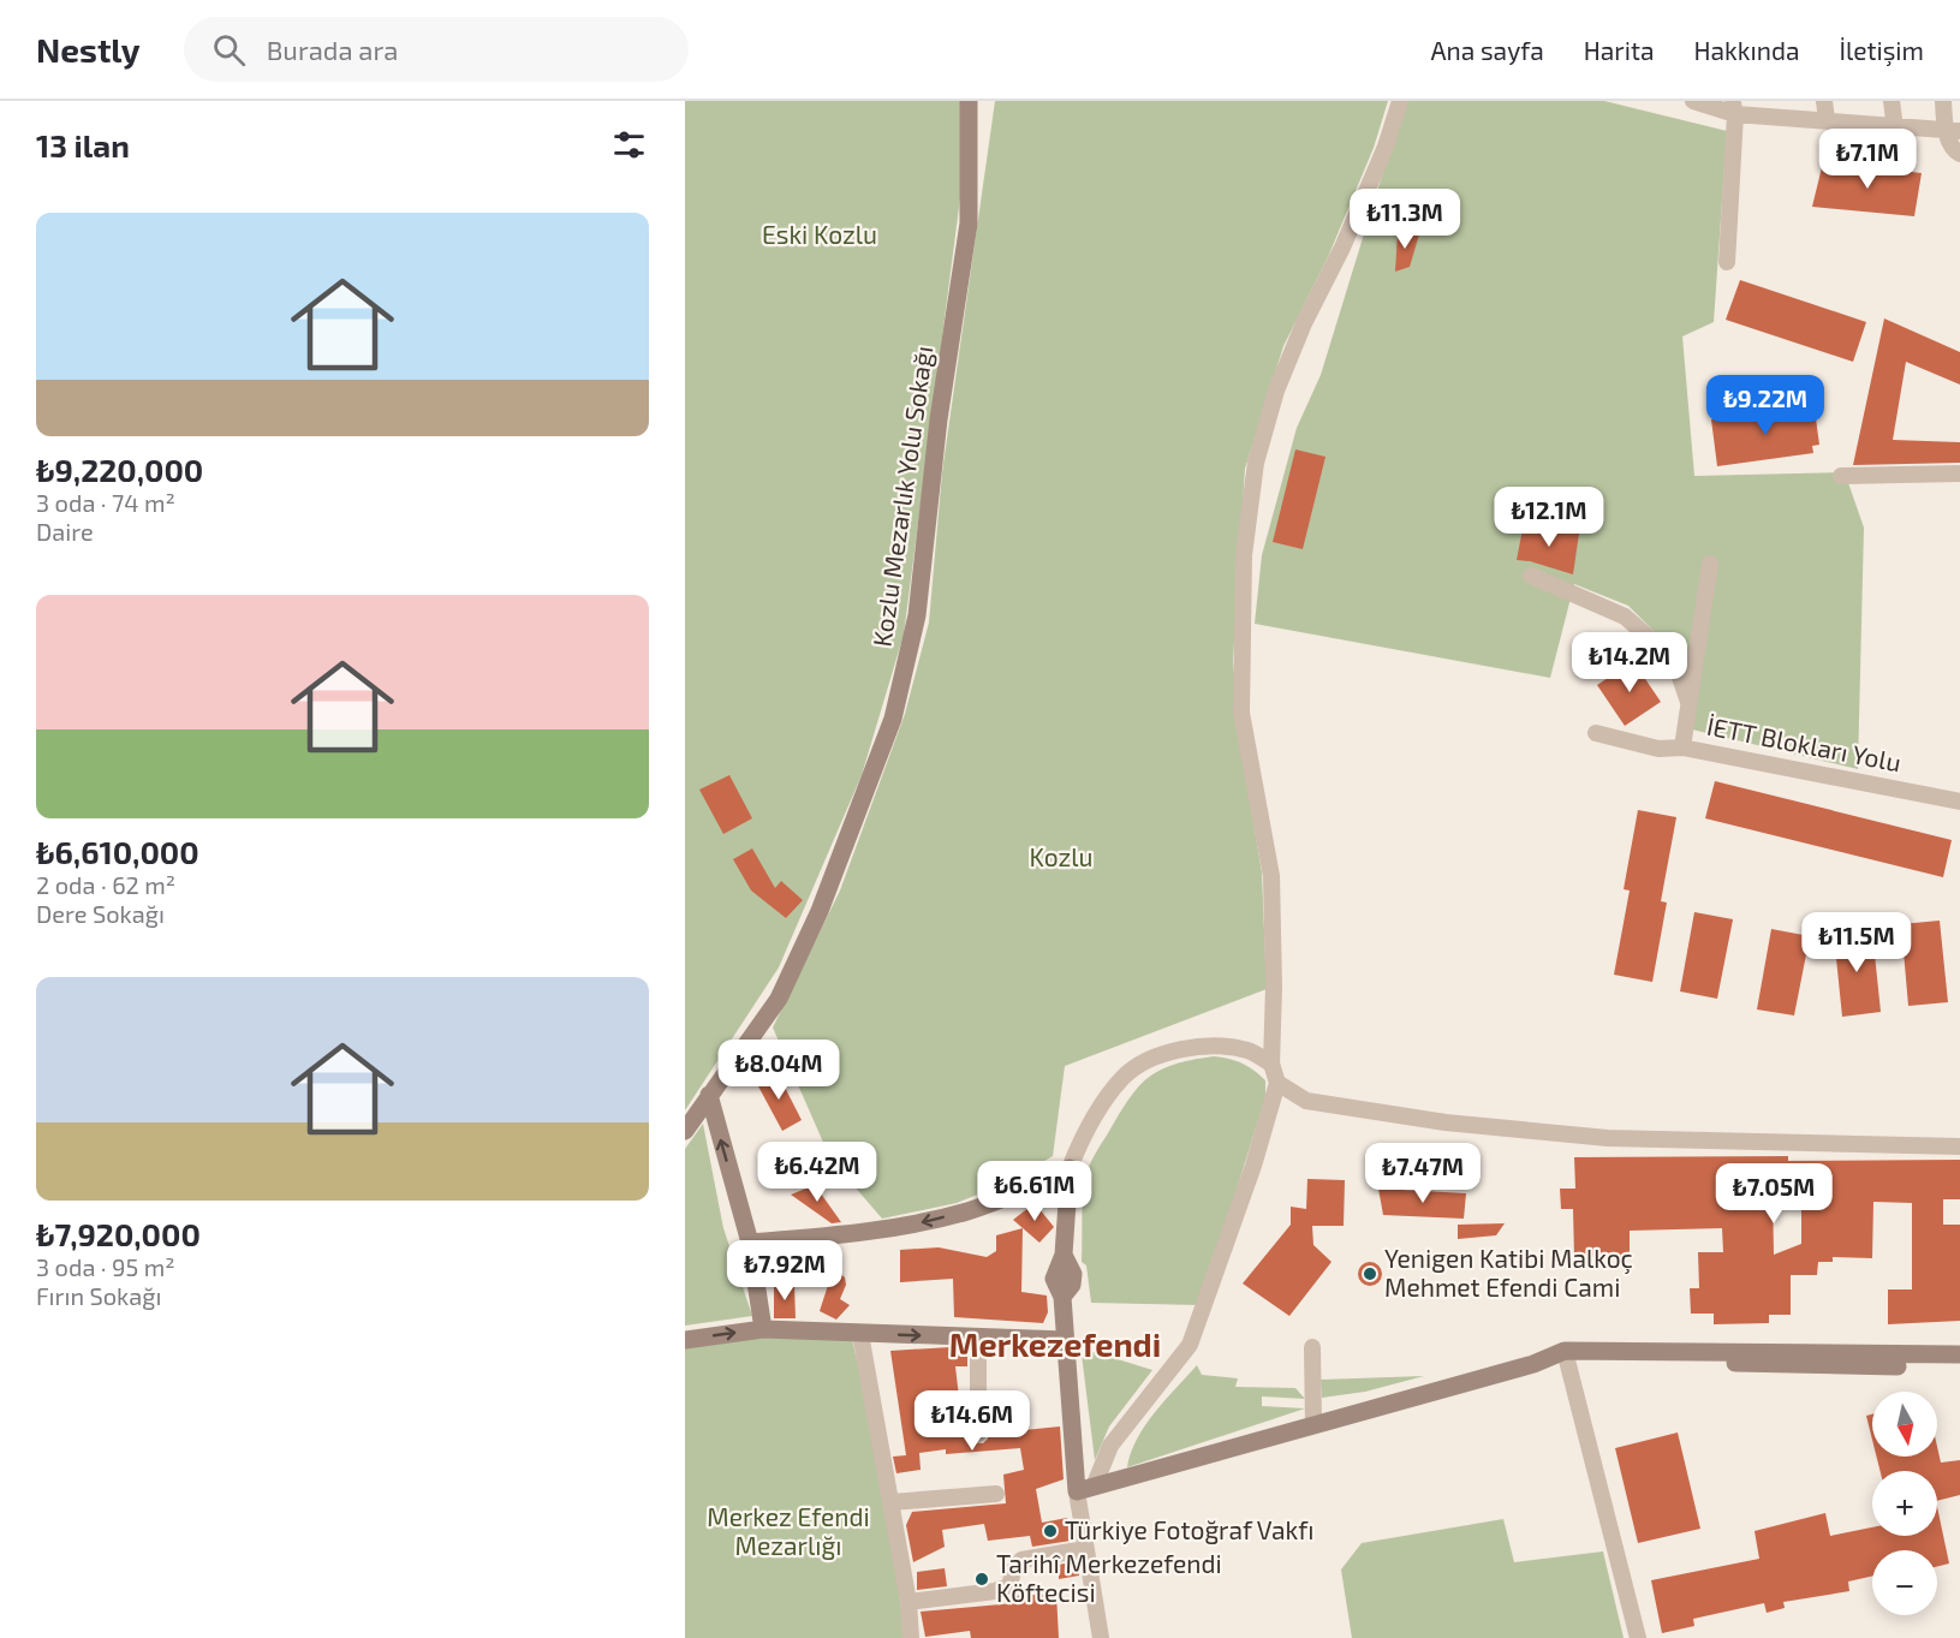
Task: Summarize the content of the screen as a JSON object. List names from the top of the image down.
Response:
{
  "streets": {
    "street": ["Kozlu Mezarlık Yolu Sokağı", "İETT Blokları Yolu"]
  },
  "districts": ["Merkezefendi"],
  "parks": ["Eski Kozlu", "Kozlu", "Merkez Efendi Mezarlığı"],
  "places": ["Yenigen Katibi Malkoç Mehmet Efendi Cami", "Türkiye Fotoğraf Vakfı", "Tarihî Merkezefendi Köftecisi"],
  "north": "bottom",
  "page": {
    "header": "Nestly",
    "search": "Burada ara",
    "nav": [
      "Ana sayfa",
      "Harita",
      "Hakkında",
      "İletişim"
    ],
    "heading": "13 ilan",
    "price": [
      "₺7.1M",
      "₺11.3M",
      "₺9.22M",
      "₺12.1M",
      "₺14.2M",
      "₺11.5M",
      "₺8.04M",
      "₺6.42M",
      "₺7.47M",
      "₺6.61M",
      "₺7.05M",
      "₺7.92M",
      "₺14.6M"
    ],
    "list": [
      {
        "name": "₺9,220,000",
        "note": "3 oda · 74 m² · Daire"
      },
      {
        "name": "₺6,610,000",
        "note": "2 oda · 62 m² · Dere Sokağı"
      },
      {
        "name": "₺7,920,000",
        "note": "3 oda · 95 m² · Fırın Sokağı"
      }
    ],
    "map_buttons": ["+", "−"]
  }
}
